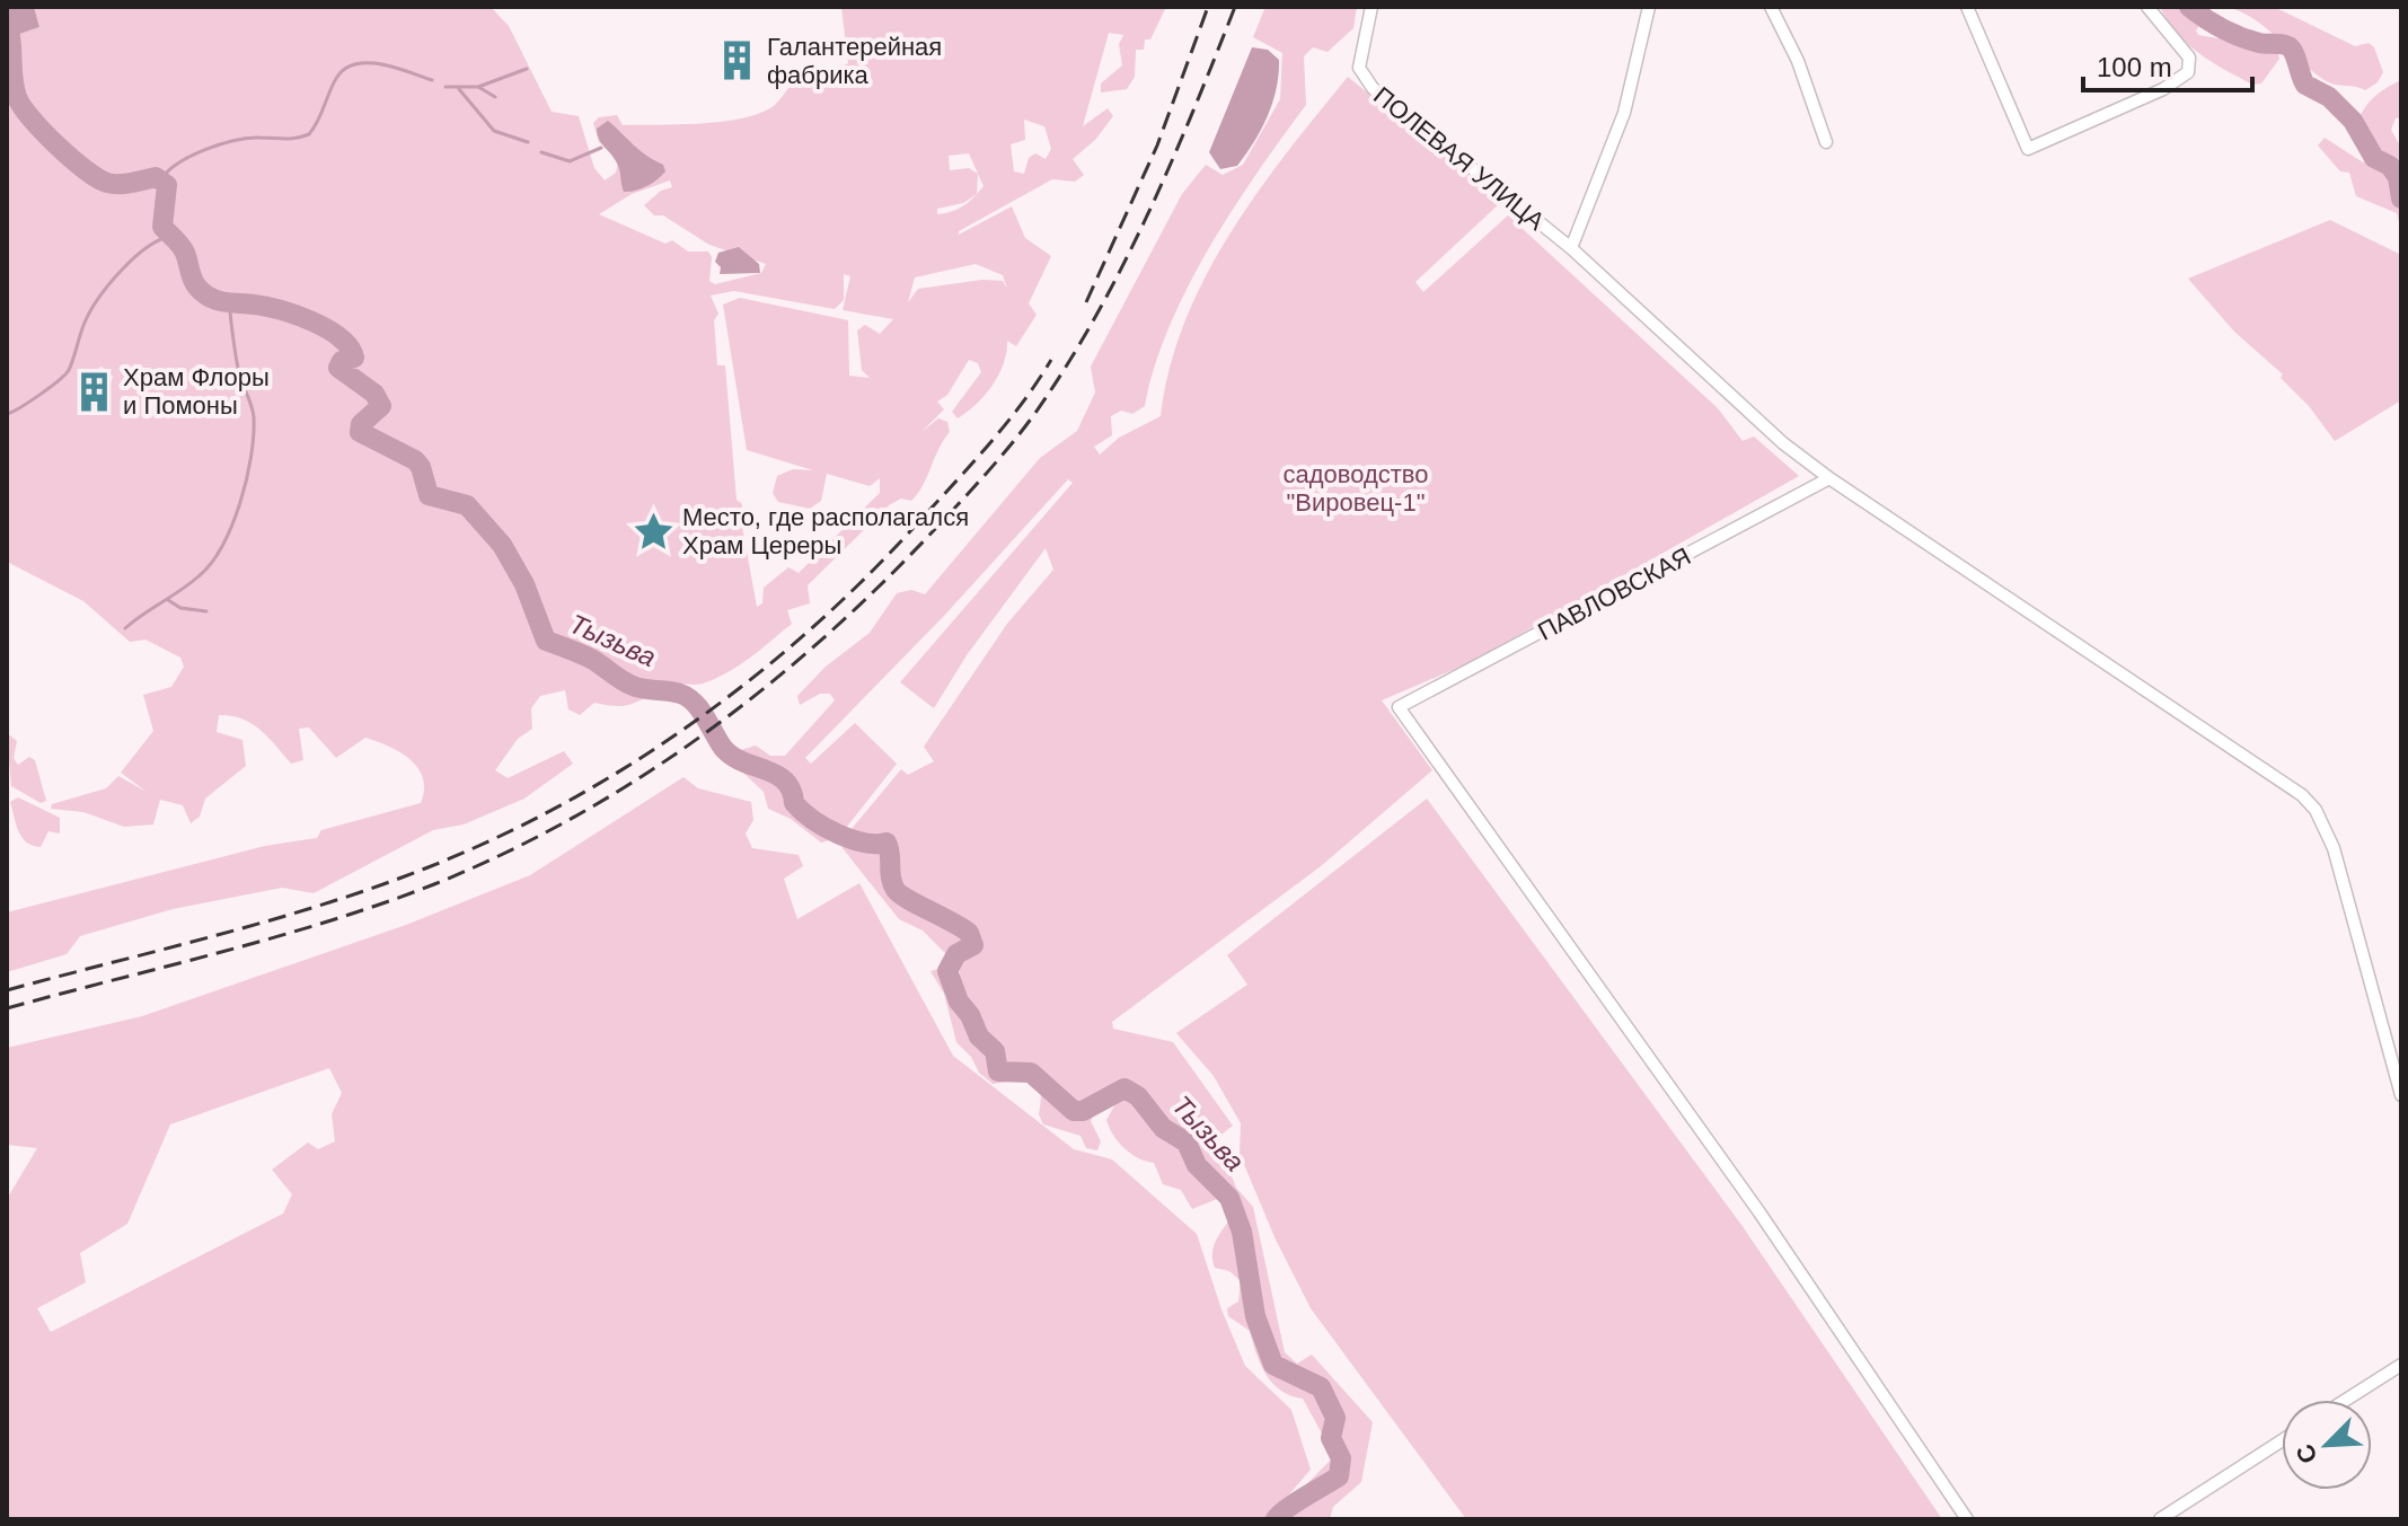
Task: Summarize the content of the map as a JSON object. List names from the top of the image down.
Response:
{
  "streets": {
    "street": ["ПОЛЕВАЯ УЛИЦА", "ПАВЛОВСКАЯ"]
  },
  "water": ["Тызьва"],
  "parks": ["садоводство \"Вировец-1\""],
  "places": {
    "building": ["Галантерейная фабрика", "Храм Флоры и Помоны"],
    "place": ["Место, где располагался Храм Цереры"]
  },
  "scale_bar": "100 m",
  "north": "bottom left"
}
